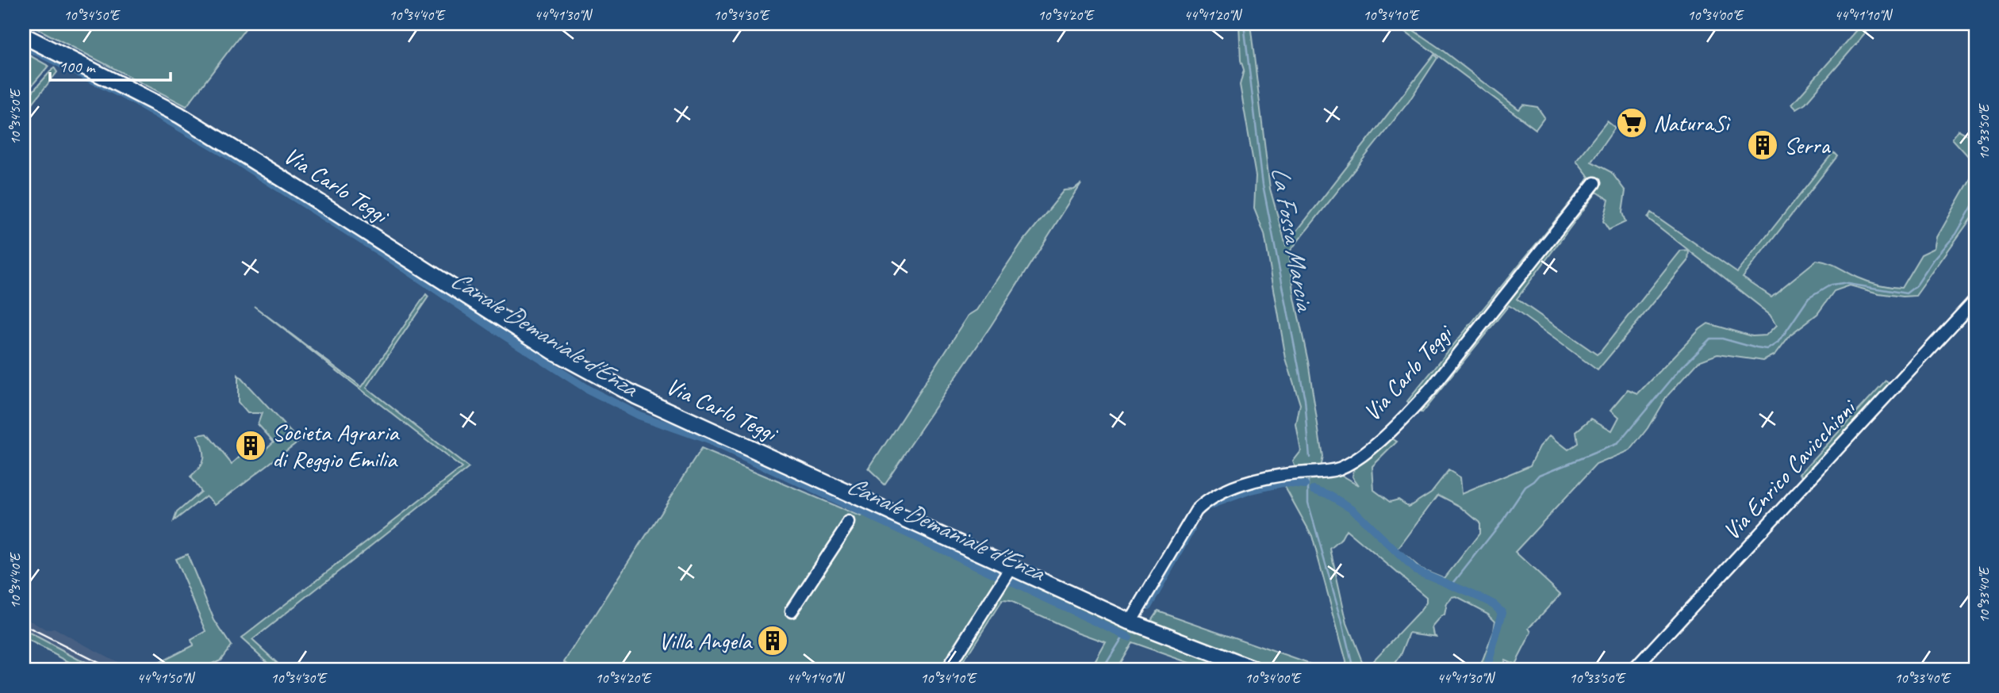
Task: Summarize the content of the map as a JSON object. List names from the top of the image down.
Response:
{
  "streets": {
    "main road": ["Via Carlo Teggi"],
    "street": ["Via Enrico Cavicchioni"]
  },
  "water": ["La Fossa Marcia", "Canale Demaniale d'Enza"],
  "places": {
    "supermarket": ["NaturaSì"],
    "building": ["Serra", "Societa Agraria di Reggio Emilia", "Villa Angela"]
  },
  "scale_bar": "100 m",
  "coordinates": [
    "10°34'50\"E",
    "10°34'40\"E",
    "44°41'30\"N",
    "10°34'30\"E",
    "10°34'20\"E",
    "44°41'20\"N",
    "10°34'10\"E",
    "10°34'00\"E",
    "44°41'10\"N",
    "10°33'50\"E",
    "10°33'40\"E",
    "44°41'50\"N",
    "44°41'40\"N"
  ]
}
